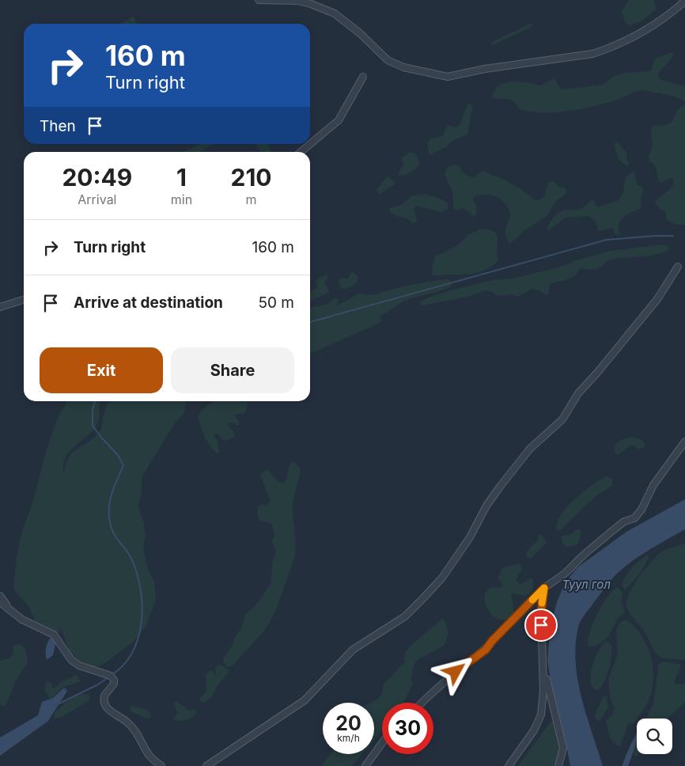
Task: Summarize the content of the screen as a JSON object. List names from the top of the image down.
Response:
{
  "water": ["Туул гол"],
  "page": {
    "turn": ["160 m", "Turn right"],
    "then": "Then",
    "eta": [
      "20:49",
      "Arrival",
      "1",
      "min",
      "210",
      "m"
    ],
    "list": [
      {
        "name": "Turn right",
        "value": "160 m"
      },
      {
        "name": "Arrive at destination",
        "value": "50 m"
      }
    ],
    "buttons": ["Exit", "Share"],
    "speed": "20 km/h",
    "limit": "30"
  }
}
